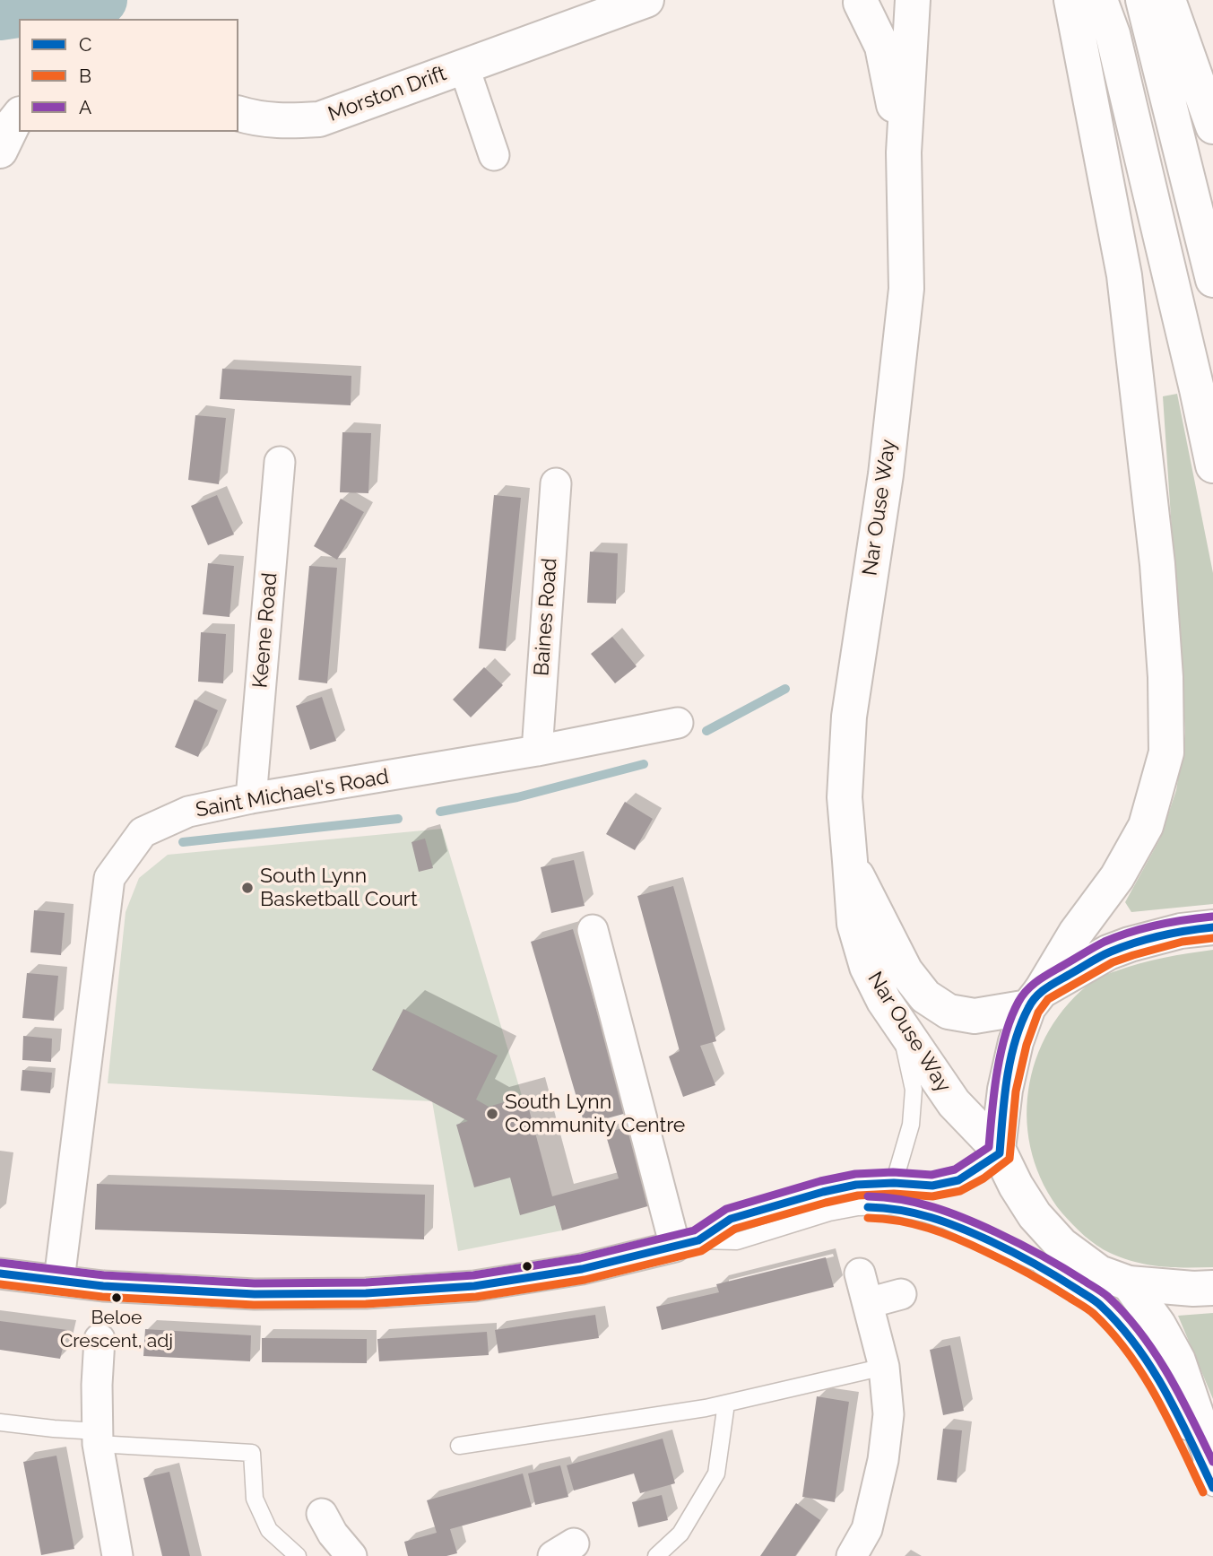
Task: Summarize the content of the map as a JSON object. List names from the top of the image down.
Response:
{
  "streets": {
    "main road": ["Morston Drift", "Nar Ouse Way"],
    "street": ["Baines Road", "Keene Road", "Saint Michael's Road"]
  },
  "crossings": [
    ["Baines Road", "Saint Michael's Road"],
    ["Keene Road", "Saint Michael's Road"]
  ],
  "places": ["South Lynn Basketball Court", "South Lynn Community Centre", "Beloe Crescent, adj"],
  "lines": ["transit line A", "transit line C", "transit line B"],
  "legend": ["C", "B", "A"]
}
